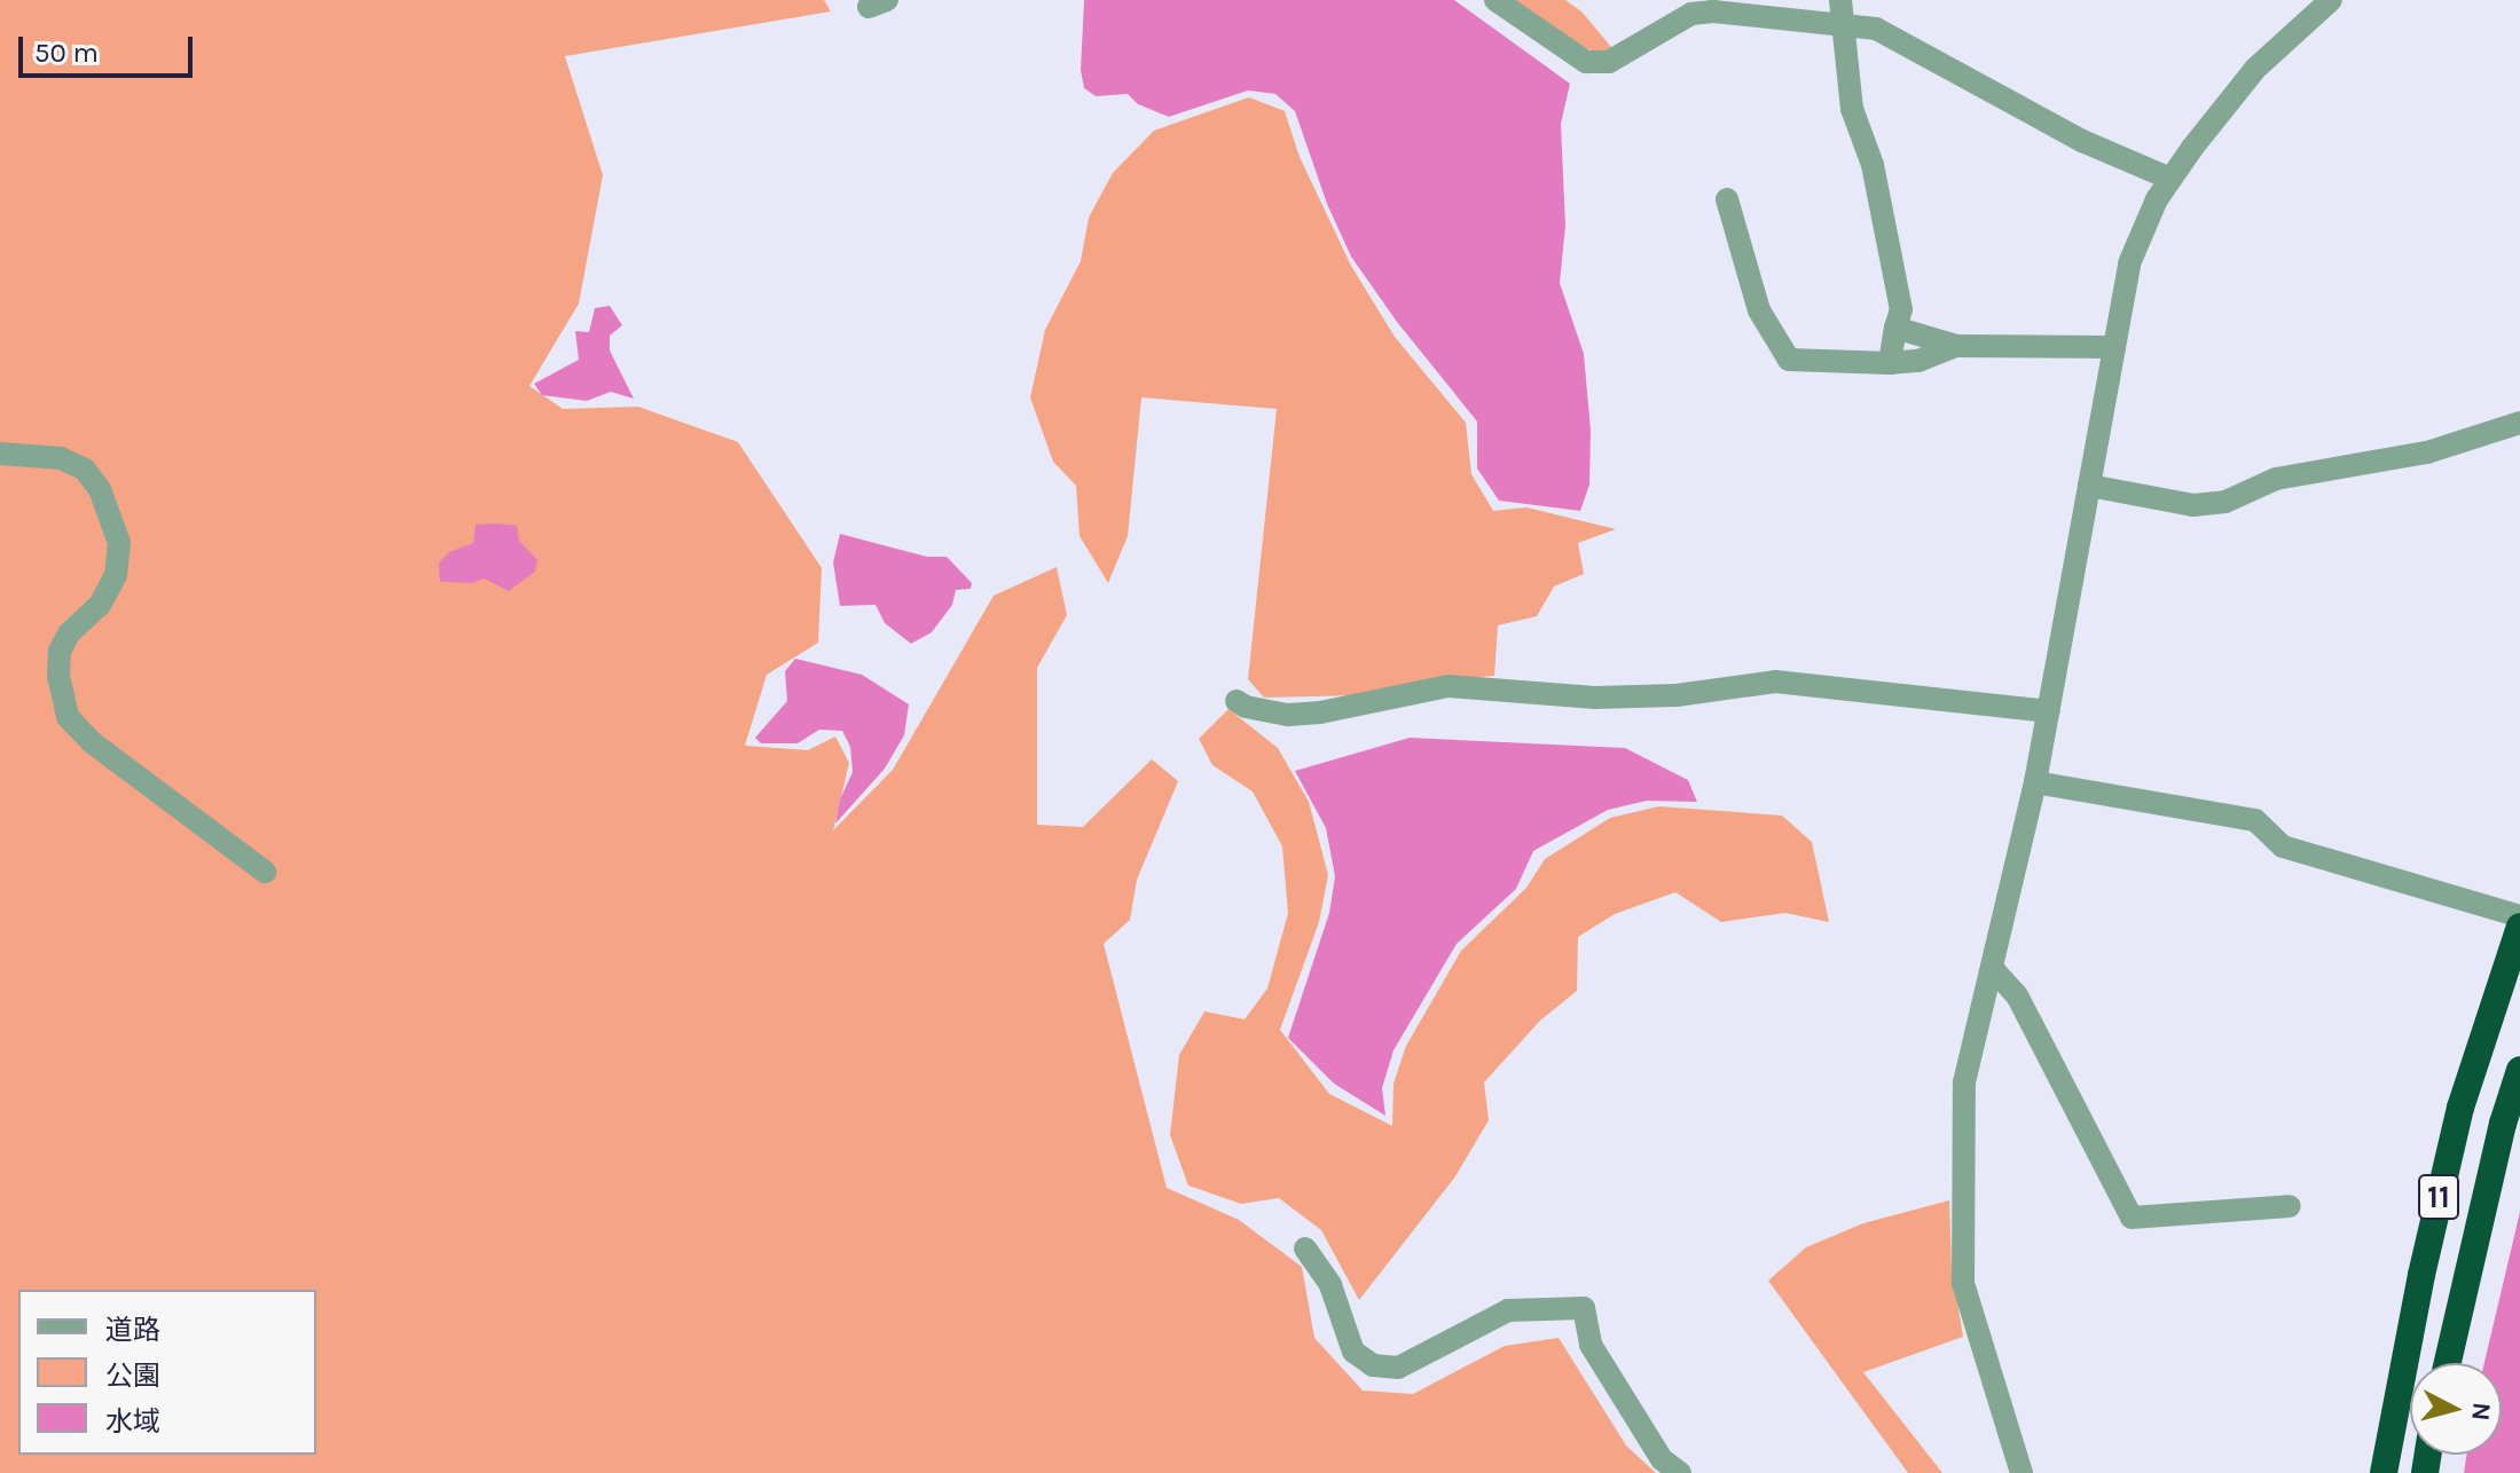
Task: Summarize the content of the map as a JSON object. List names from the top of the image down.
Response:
{
  "streets": {
    "highway": ["11"]
  },
  "legend": ["道路", "公園", "水域"],
  "scale_bar": "50 m",
  "north": "right"
}
